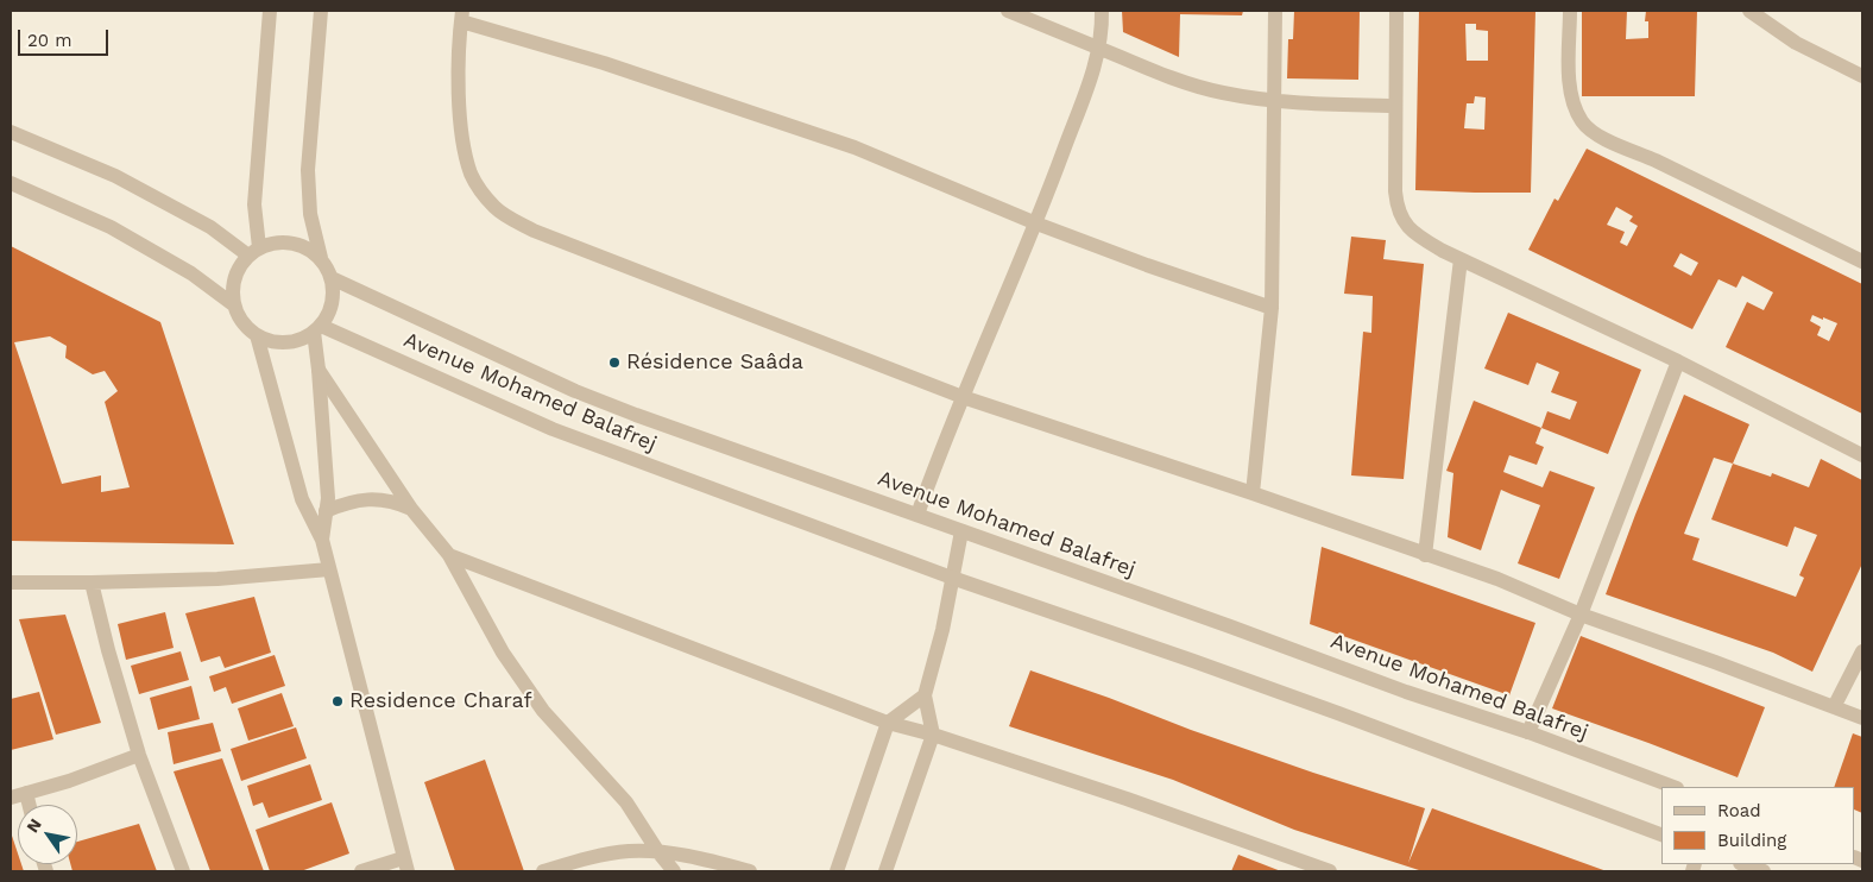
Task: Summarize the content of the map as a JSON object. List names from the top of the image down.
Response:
{
  "streets": {
    "street": ["Avenue Mohamed Balafrej"]
  },
  "places": ["Résidence Saâda", "Residence Charaf"],
  "legend": ["Road", "Building"],
  "scale_bar": "20 m",
  "north": "top left"
}
